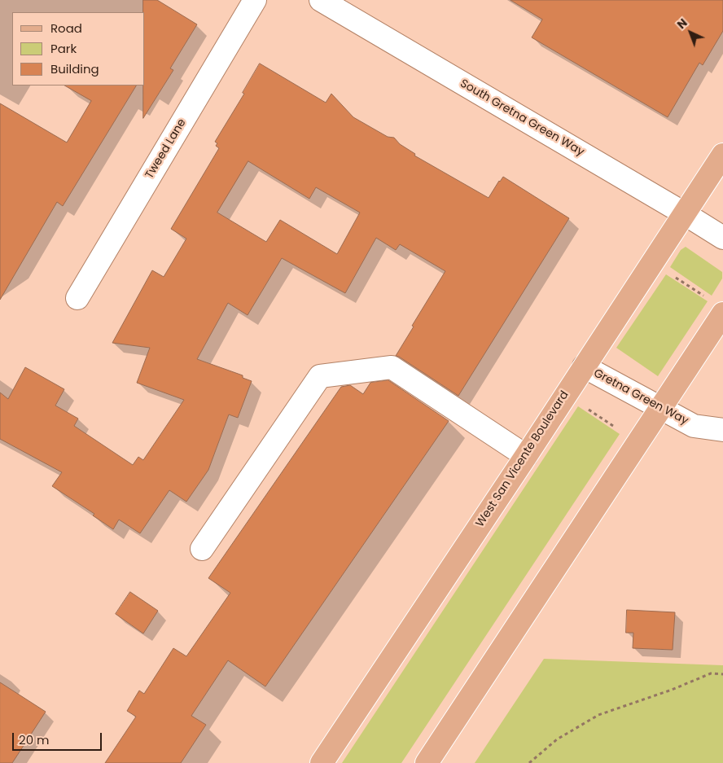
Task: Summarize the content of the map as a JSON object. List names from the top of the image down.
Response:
{
  "streets": {
    "main road": ["West San Vicente Boulevard"],
    "street": ["South Gretna Green Way", "Tweed Lane", "Gretna Green Way"]
  },
  "crossings": [
    ["South Gretna Green Way", "West San Vicente Boulevard"],
    ["Gretna Green Way", "West San Vicente Boulevard"]
  ],
  "legend": ["Road", "Park", "Building"],
  "scale_bar": "20 m",
  "north": "top left"
}
